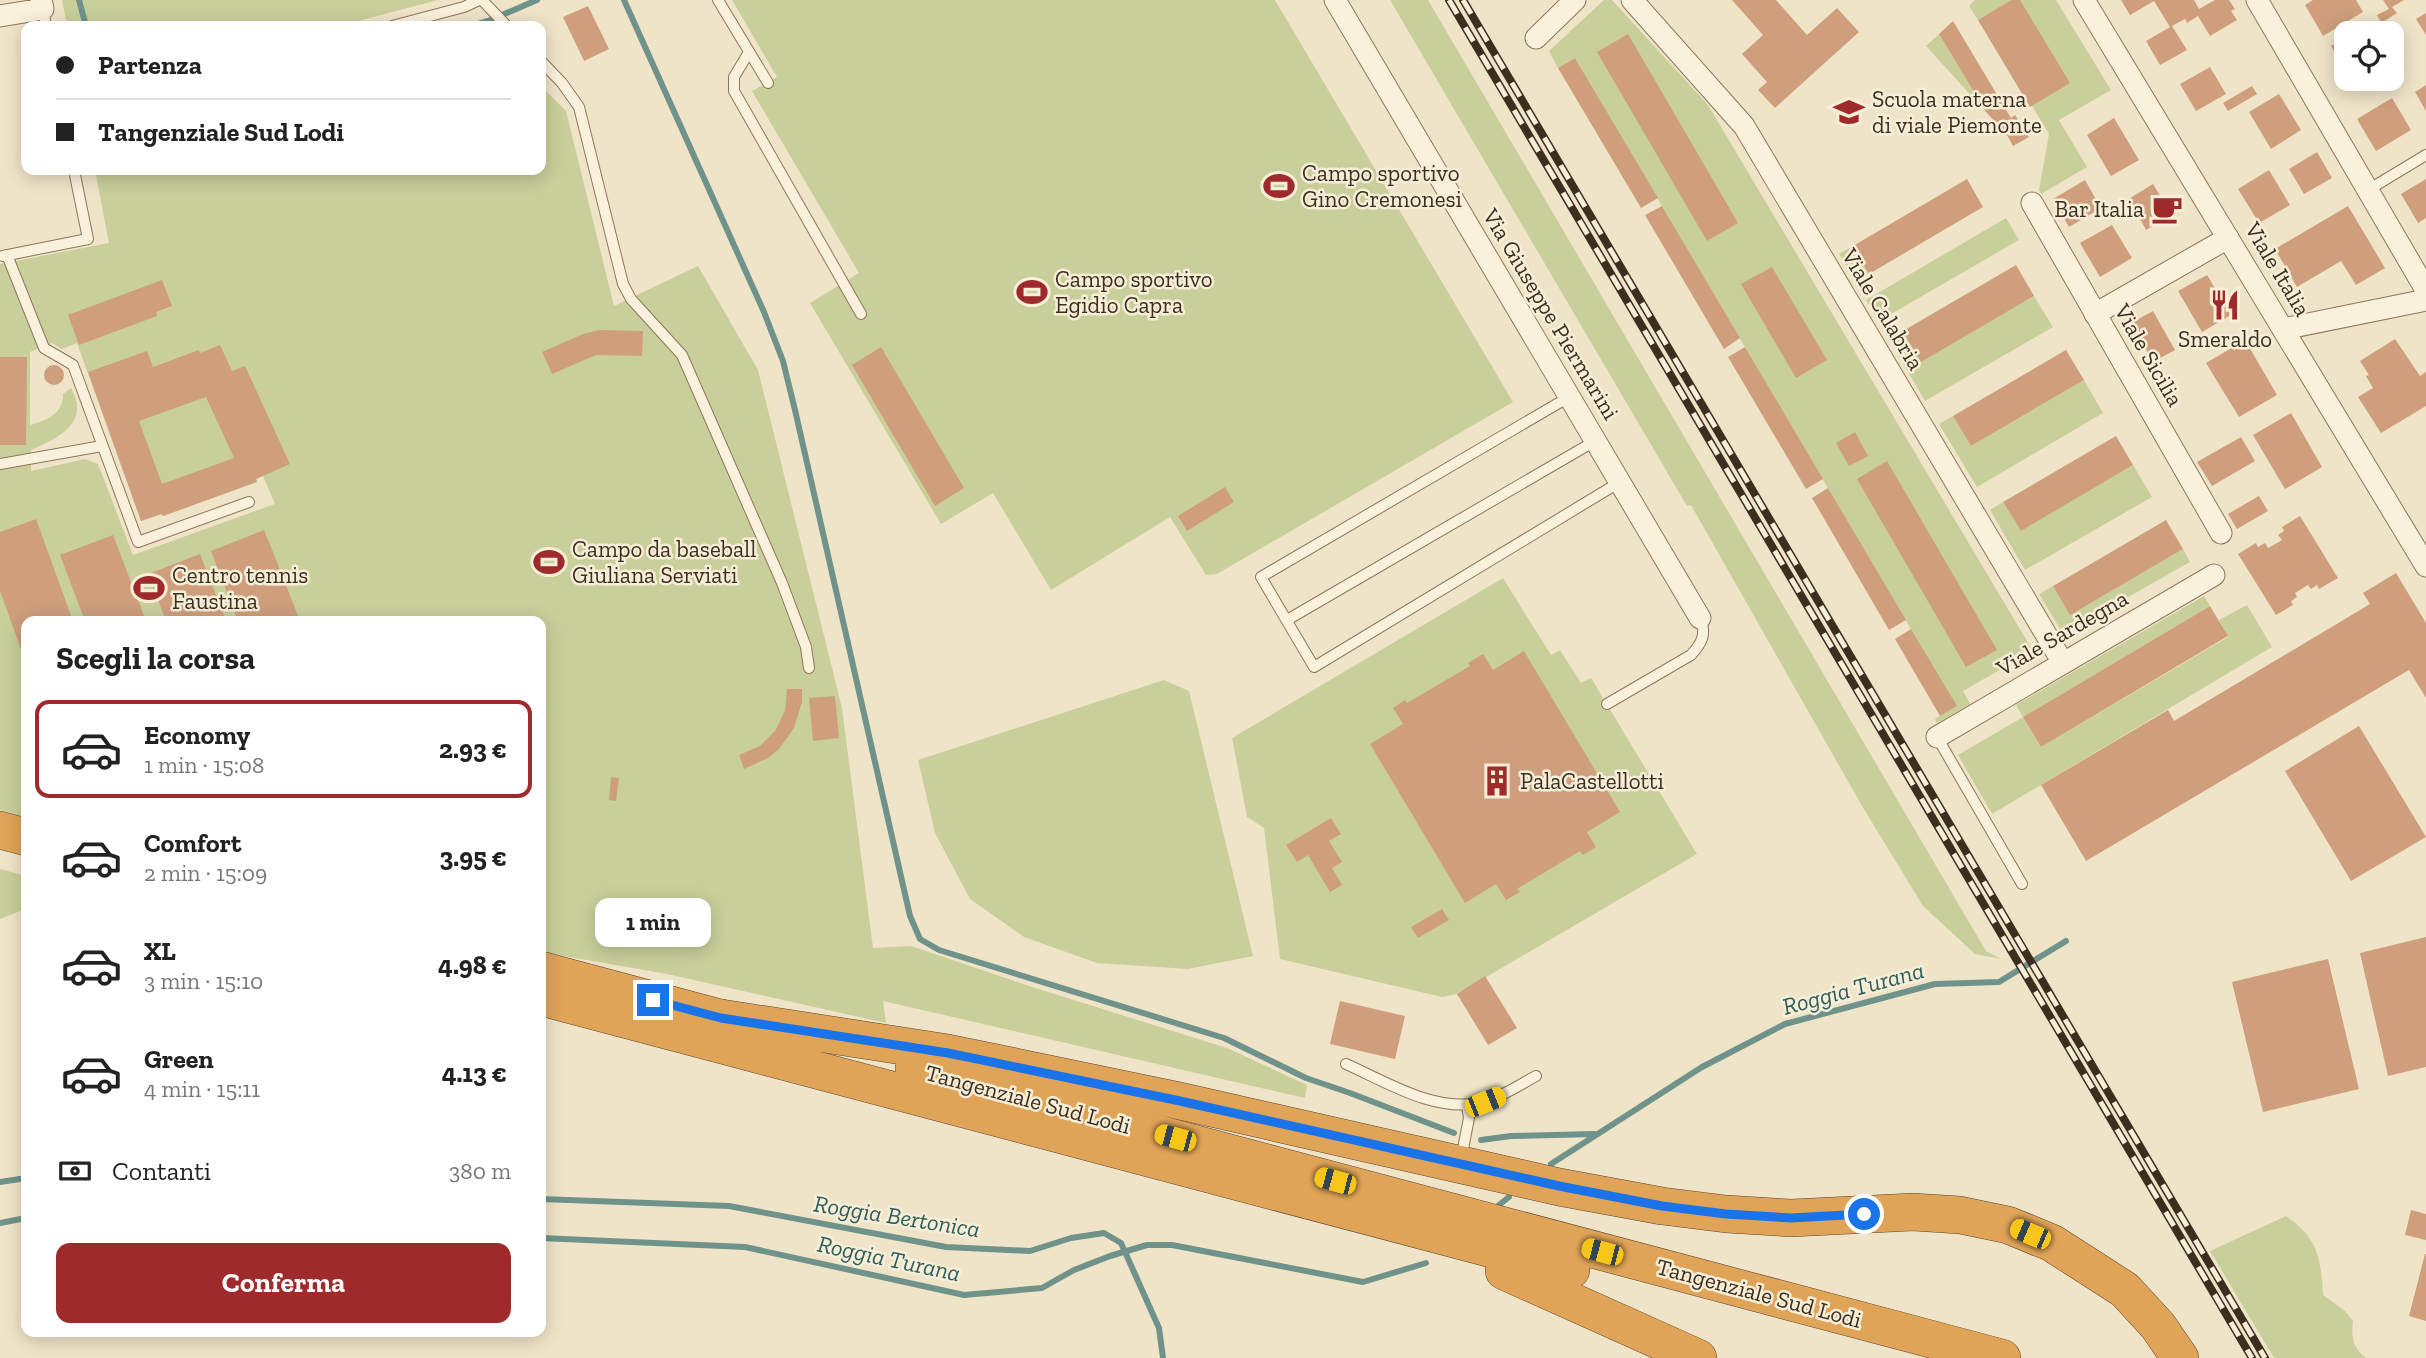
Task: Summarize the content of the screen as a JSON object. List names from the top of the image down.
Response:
{
  "streets": {
    "highway": ["Tangenziale Sud Lodi"],
    "street": [
      "Viale Italia",
      "Viale Calabria",
      "Via Giuseppe Piermarini",
      "Viale Sicilia",
      "Viale Sardegna"
    ]
  },
  "crossings": [
    ["Viale Calabria", "Viale Sardegna"]
  ],
  "water": ["Roggia Turana", "Roggia Bertonica"],
  "places": {
    "school or university": ["Scuola materna di viale Piemonte"],
    "sports": [
      "Campo sportivo Gino Cremonesi",
      "Campo sportivo Egidio Capra",
      "Campo da baseball Giuliana Serviati",
      "Centro tennis Faustina"
    ],
    "cafe": ["Bar Italia"],
    "restaurant": ["Smeraldo"],
    "building": ["PalaCastellotti"]
  },
  "page": {
    "banner": ["Partenza", "Tangenziale Sud Lodi"],
    "heading": "Scegli la corsa",
    "list": [
      {
        "name": "Economy",
        "note": "1 min · 15:08",
        "value": "2.93 €"
      },
      {
        "name": "Comfort",
        "note": "2 min · 15:09",
        "value": "3.95 €"
      },
      {
        "name": "XL",
        "note": "3 min · 15:10",
        "value": "4.98 €"
      },
      {
        "name": "Green",
        "note": "4 min · 15:11",
        "value": "4.13 €"
      }
    ],
    "bubble": "1 min",
    "pay": ["Contanti", "380 m"],
    "buttons": "Conferma"
  }
}
